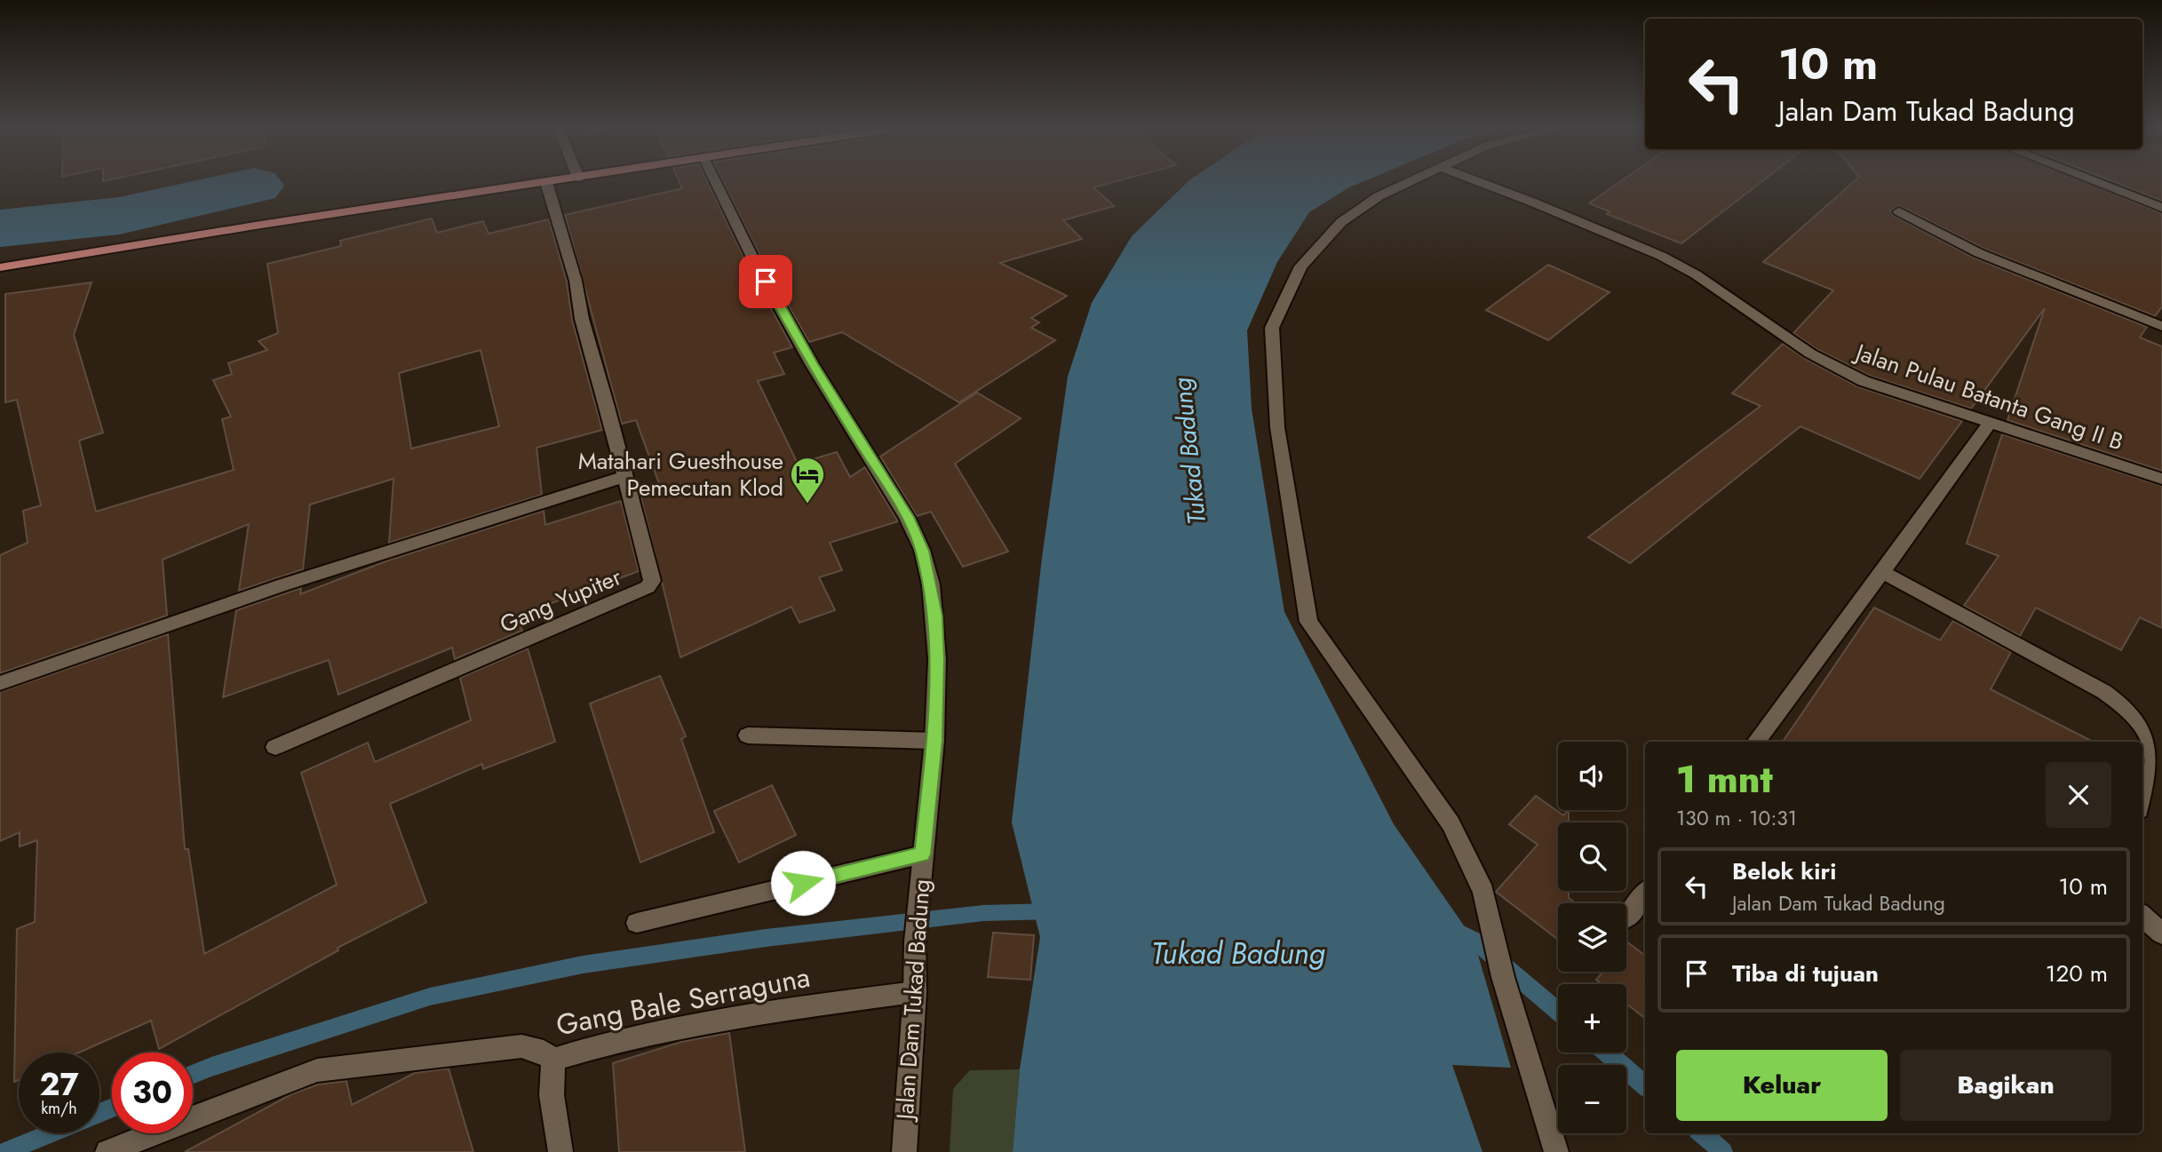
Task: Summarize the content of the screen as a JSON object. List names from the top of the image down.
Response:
{
  "streets": {
    "street": [
      "Jalan Pulau Batanta Gang II B",
      "Gang Yupiter",
      "Jalan Dam Tukad Badung",
      "Gang Bale Serraguna"
    ]
  },
  "crossings": [
    ["Jalan Dam Tukad Badung", "Gang Bale Serraguna"]
  ],
  "water": ["Tukad Badung"],
  "places": {
    "hotel": ["Matahari Guesthouse Pemecutan Klod"]
  },
  "page": {
    "turn": ["10 m", "Jalan Dam Tukad Badung"],
    "map_buttons": ["+", "−"],
    "heading": ["1 mnt", "130 m · 10:31"],
    "list": [
      {
        "name": "Belok kiri",
        "note": "Jalan Dam Tukad Badung",
        "value": "10 m"
      },
      {
        "name": "Tiba di tujuan",
        "value": "120 m"
      }
    ],
    "buttons": ["Keluar", "Bagikan"],
    "speed": "27 km/h",
    "limit": "30"
  }
}
